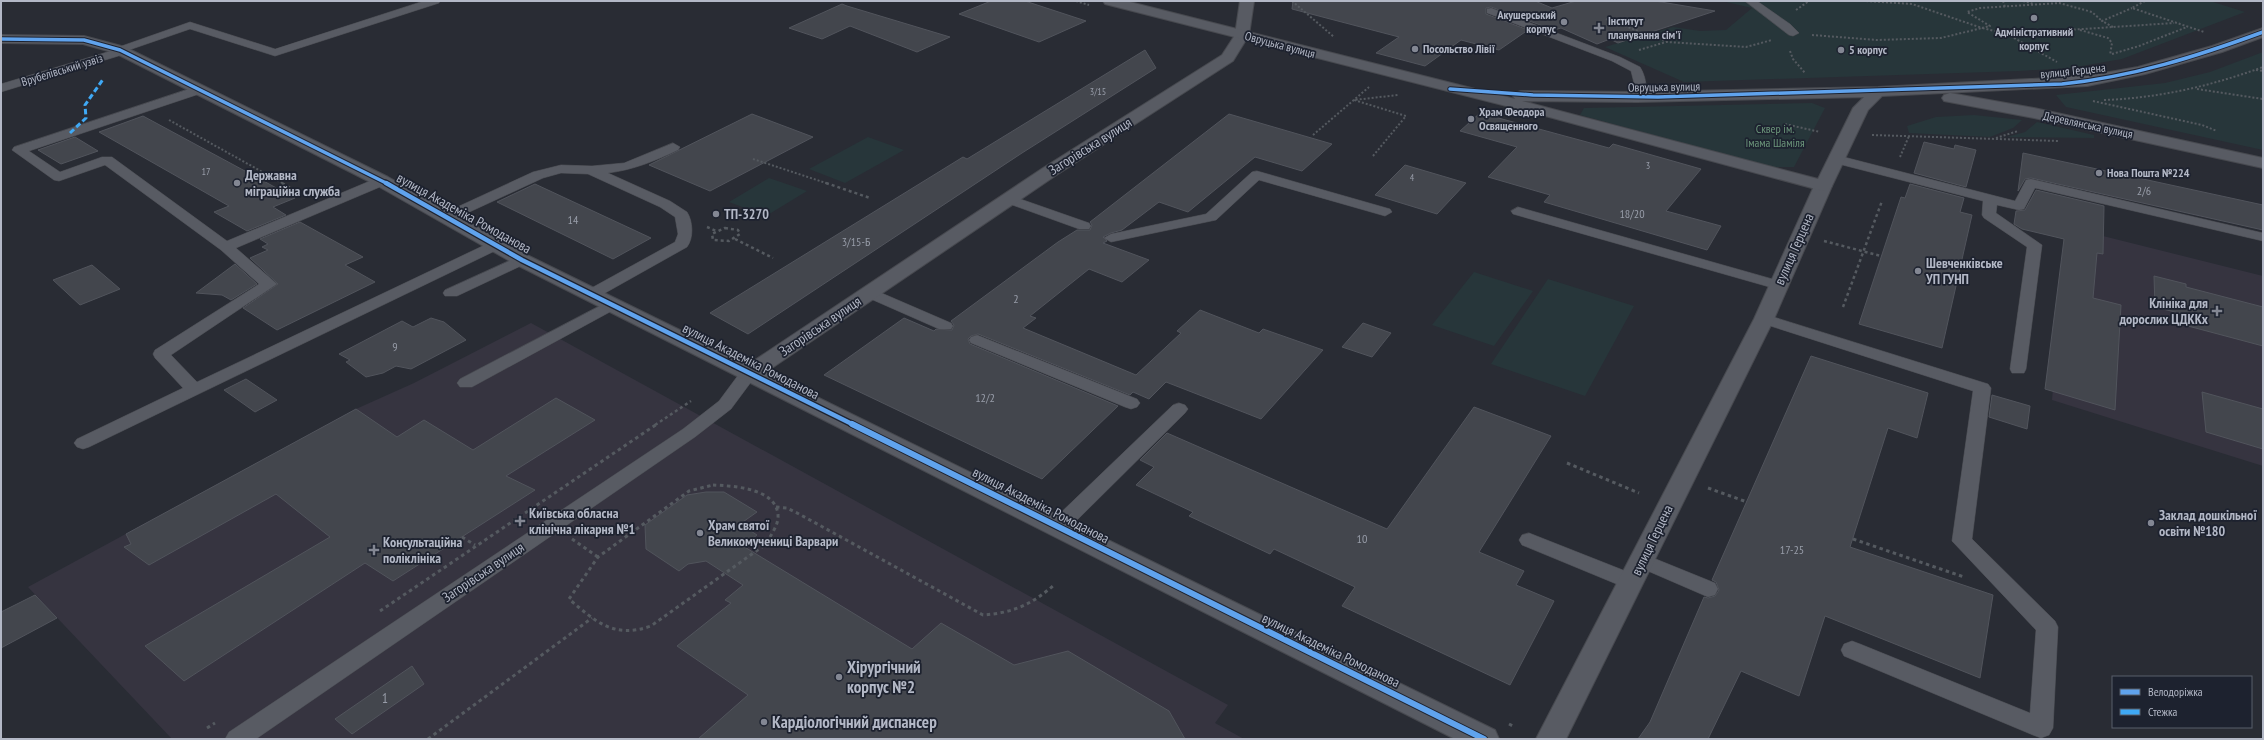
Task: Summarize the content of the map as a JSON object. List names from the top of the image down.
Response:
{
  "streets": {
    "street": [
      "Овруцька вулиця",
      "вулиця Герцена",
      "Деревлянська вулиця",
      "Загорівська вулиця",
      "вулиця Академіка Ромоданова"
    ],
    "lane": ["Врубелівський узвіз"]
  },
  "crossings": [
    ["Овруцька вулиця", "вулиця Герцена"],
    ["Овруцька вулиця", "Загорівська вулиця"],
    ["Врубелівський узвіз", "вулиця Академіка Ромоданова"],
    ["вулиця Герцена", "Деревлянська вулиця"],
    ["Загорівська вулиця", "вулиця Академіка Ромоданова"]
  ],
  "parks": ["Сквер ім. Імама Шаміля"],
  "places": {
    "other": [
      "Адміністративний корпус",
      "Акушерський корпус",
      "Посольство Лівії",
      "5 корпус",
      "Храм Феодора Освященного",
      "Нова Пошта №224",
      "Державна міграційна служба",
      "ТП-3270",
      "Шевченківське УП ГУНП",
      "Заклад дошкільної освіти №180",
      "Храм святої Великомучениці Варвари",
      "Хірургічний корпус №2",
      "Кардіологічний диспансер"
    ],
    "health": [
      "Інститут планування сім'ї",
      "Клініка для дорослих ЦДККх",
      "Київська обласна клінічна лікарня №1",
      "Консультаційна поліклініка"
    ]
  },
  "house_numbers": [
    "3/15",
    "3",
    "17",
    "4",
    "2/6",
    "18/20",
    "14",
    "3/15-Б",
    "2",
    "9",
    "12/2",
    "10",
    "17-25",
    "1"
  ],
  "legend": ["Велодоріжка", "Стежка"]
}
